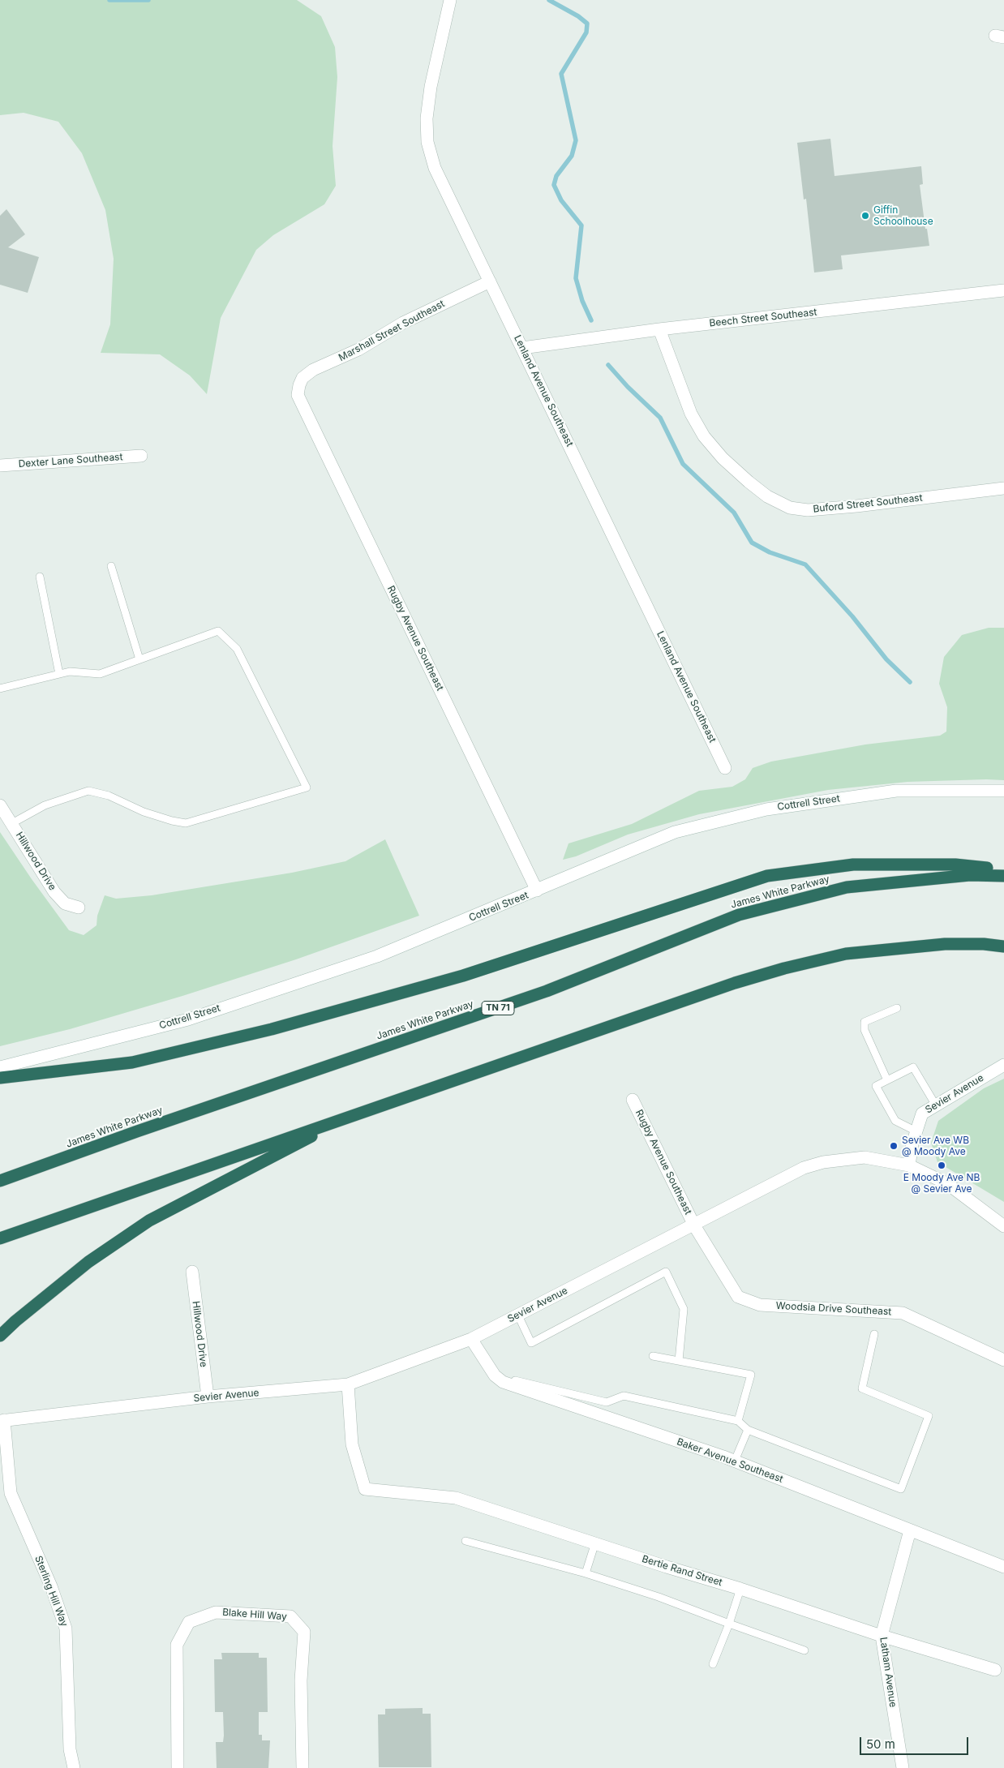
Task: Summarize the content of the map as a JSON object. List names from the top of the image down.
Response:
{
  "streets": {
    "highway": ["James White Parkway", "TN 71"],
    "street": [
      "Beech Street Southeast",
      "Marshall Street Southeast",
      "Lenland Avenue Southeast",
      "Dexter Lane Southeast",
      "Buford Street Southeast",
      "Rugby Avenue Southeast",
      "Cottrell Street",
      "Hillwood Drive",
      "Sevier Avenue",
      "Woodsia Drive Southeast",
      "Baker Avenue Southeast",
      "Bertie Rand Street",
      "Sterling Hill Way",
      "Blake Hill Way",
      "Latham Avenue"
    ]
  },
  "crossings": [
    ["Beech Street Southeast", "Lenland Avenue Southeast"],
    ["Beech Street Southeast", "Buford Street Southeast"],
    ["Marshall Street Southeast", "Lenland Avenue Southeast"],
    ["Marshall Street Southeast", "Rugby Avenue Southeast"],
    ["Rugby Avenue Southeast", "Cottrell Street"],
    ["Rugby Avenue Southeast", "Sevier Avenue"],
    ["Rugby Avenue Southeast", "Woodsia Drive Southeast"],
    ["Hillwood Drive", "Sevier Avenue"],
    ["Sevier Avenue", "Woodsia Drive Southeast"],
    ["Sevier Avenue", "Baker Avenue Southeast"],
    ["Sevier Avenue", "Bertie Rand Street"],
    ["Sevier Avenue", "Sterling Hill Way"],
    ["Baker Avenue Southeast", "Latham Avenue"],
    ["Bertie Rand Street", "Latham Avenue"]
  ],
  "places": ["Giffin Schoolhouse", "Sevier Ave WB @ Moody Ave", "E Moody Ave NB @ Sevier Ave"],
  "scale_bar": "50 m"
}
